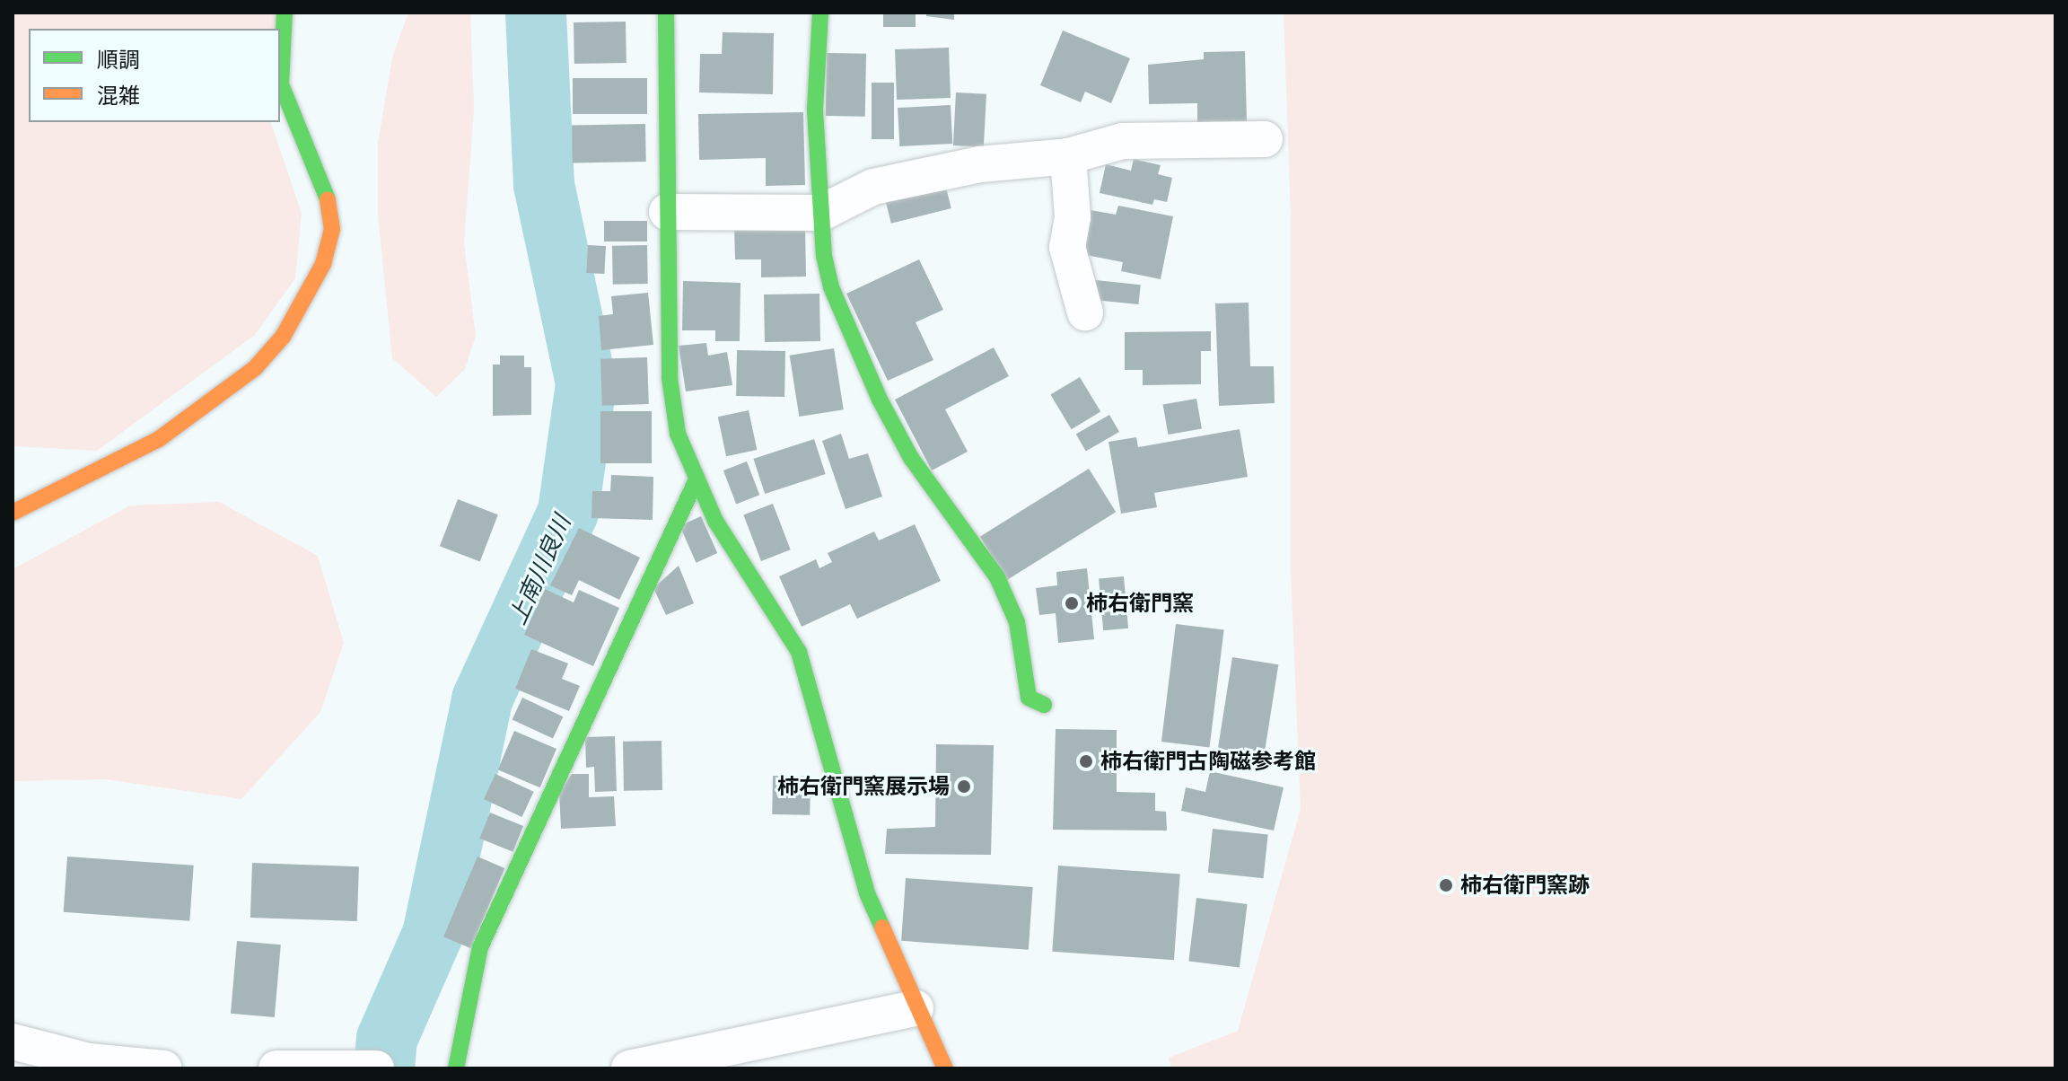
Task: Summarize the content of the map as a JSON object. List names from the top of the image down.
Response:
{
  "water": ["上南川良川"],
  "places": [
    "柿右衛門窯",
    "柿右衛門古陶磁参考館",
    "柿右衛門窯展示場",
    "柿右衛門窯跡"
  ],
  "legend": ["順調", "混雑"]
}
